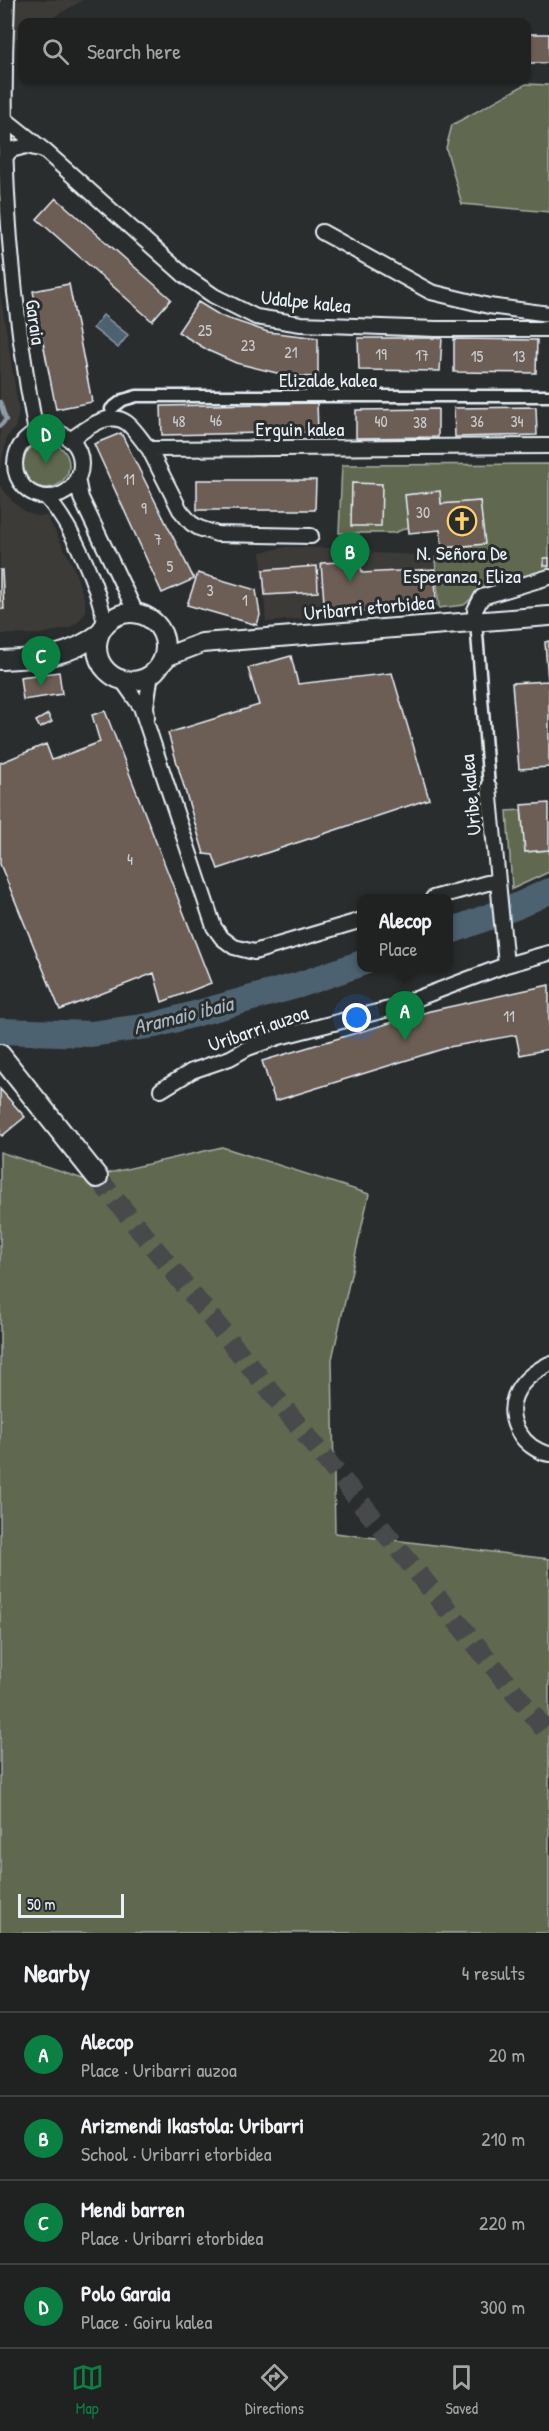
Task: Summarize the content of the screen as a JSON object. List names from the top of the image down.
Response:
{
  "streets": {
    "street": [
      "Udalpe kalea",
      "Garaia",
      "Elizalde kalea",
      "Erguin kalea",
      "Uribarri etorbidea",
      "Uribe kalea",
      "Uribarri auzoa"
    ]
  },
  "crossings": [
    ["Udalpe kalea", "Garaia"],
    ["Uribarri etorbidea", "Uribe kalea"],
    ["Uribe kalea", "Uribarri auzoa"]
  ],
  "water": ["Aramaio ibaia"],
  "places": {
    "church": ["N. Señora De Esperanza, Eliza"]
  },
  "house_numbers": [
    "25",
    "23",
    "21",
    "19",
    "17",
    "15",
    "13",
    "46",
    "48",
    "40",
    "36",
    "34",
    "38",
    "11",
    "9",
    "30",
    "7",
    "5",
    "3",
    "1",
    "4",
    "11"
  ],
  "scale_bar": "50 m",
  "page": {
    "search": "Search here",
    "pins": [
      "D",
      "B",
      "C",
      "A"
    ],
    "popup": ["Alecop", "Place"],
    "scale": "50 m",
    "heading": ["Nearby", "4 results"],
    "list": [
      {
        "mark": "A",
        "name": "Alecop",
        "note": "Place · Uribarri auzoa",
        "value": "20 m"
      },
      {
        "mark": "B",
        "name": "Arizmendi Ikastola: Uribarri",
        "note": "School · Uribarri etorbidea",
        "value": "210 m"
      },
      {
        "mark": "C",
        "name": "Mendi barren",
        "note": "Place · Uribarri etorbidea",
        "value": "220 m"
      },
      {
        "mark": "D",
        "name": "Polo Garaia",
        "note": "Place · Goiru kalea",
        "value": "300 m"
      }
    ],
    "nav": ["Map", "Directions", "Saved"]
  }
}
